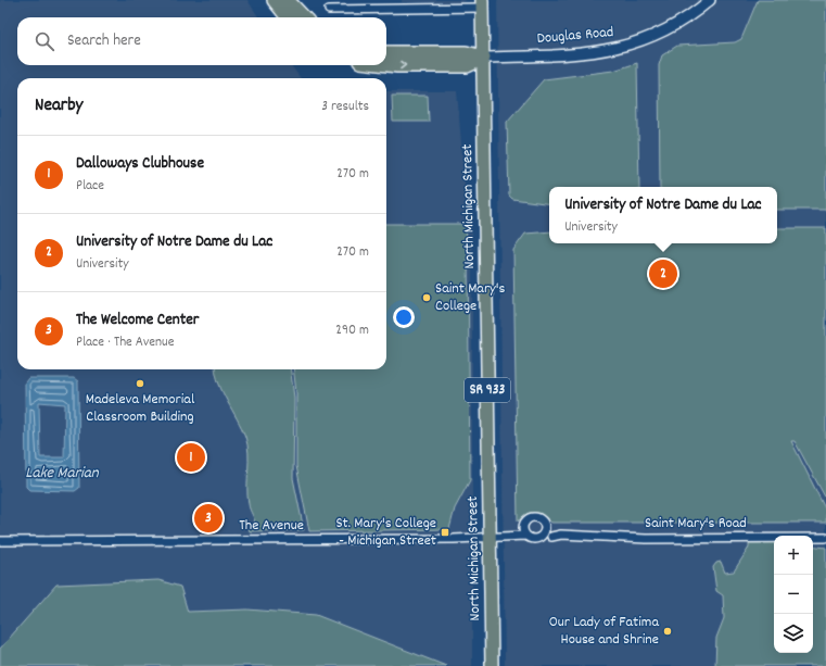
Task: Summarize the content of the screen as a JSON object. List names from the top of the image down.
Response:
{
  "streets": {
    "main road": ["North Michigan Street", "SR 933"],
    "street": ["Douglas Road", "Saint Mary's Road", "The Avenue"]
  },
  "crossings": [
    ["Douglas Road", "North Michigan Street"],
    ["North Michigan Street", "Saint Mary's Road"],
    ["North Michigan Street", "The Avenue"],
    ["Saint Mary's Road", "The Avenue"]
  ],
  "water": ["Lake Marian"],
  "places": {
    "other": ["Saint Mary's College", "Madeleva Memorial Classroom Building", "Our Lady of Fatima House and Shrine"],
    "transit": ["St. Mary's College - Michigan Street"]
  },
  "page": {
    "search": "Search here",
    "heading": ["Nearby", "3 results"],
    "list": [
      {
        "mark": "1",
        "name": "Dalloways Clubhouse",
        "note": "Place",
        "value": "270 m"
      },
      {
        "mark": "2",
        "name": "University of Notre Dame du Lac",
        "note": "University",
        "value": "270 m"
      },
      {
        "mark": "3",
        "name": "The Welcome Center",
        "note": "Place · The Avenue",
        "value": "290 m"
      }
    ],
    "popup": ["University of Notre Dame du Lac", "University"],
    "pins": ["2", "1", "3"],
    "map_buttons": ["+", "−"]
  }
}
